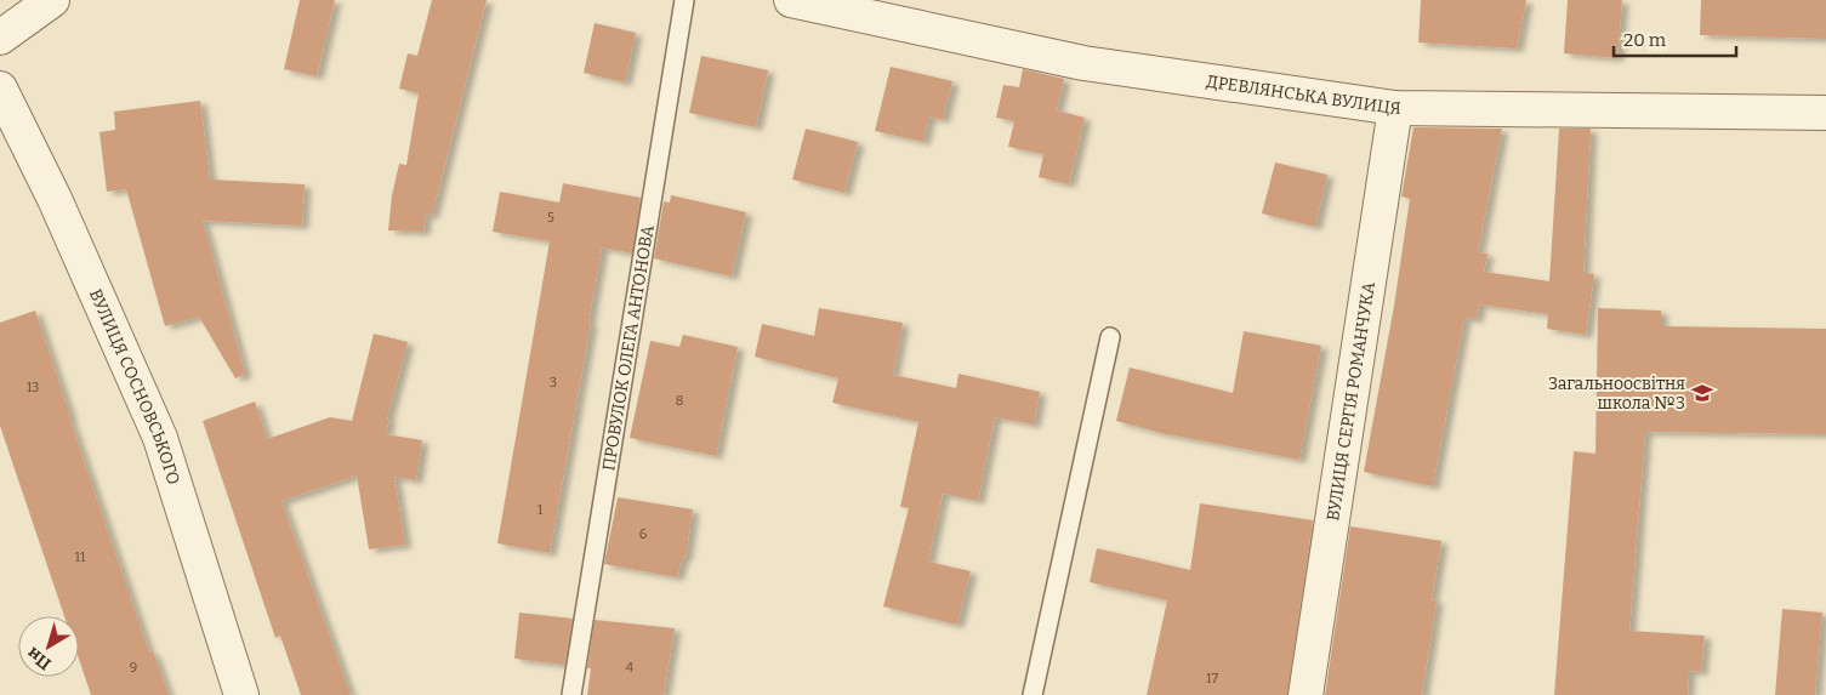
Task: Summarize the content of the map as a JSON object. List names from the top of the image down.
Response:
{
  "streets": {
    "street": ["ДРЕВЛЯНСЬКА ВУЛИЦЯ", "ВУЛИЦЯ СОСНОВСЬКОГО", "ВУЛИЦЯ СЕРГІЯ РОМАНЧУКА"],
    "lane": ["ПРОВУЛОК ОЛЕГА АНТОНОВА"]
  },
  "crossings": [
    ["ДРЕВЛЯНСЬКА ВУЛИЦЯ", "ВУЛИЦЯ СЕРГІЯ РОМАНЧУКА"]
  ],
  "places": {
    "school or university": ["Загальноосвітня школа №3"]
  },
  "house_numbers": [
    "5",
    "3",
    "13",
    "8",
    "1",
    "6",
    "11",
    "9",
    "4",
    "17"
  ],
  "scale_bar": "20 m",
  "north": "bottom left"
}
